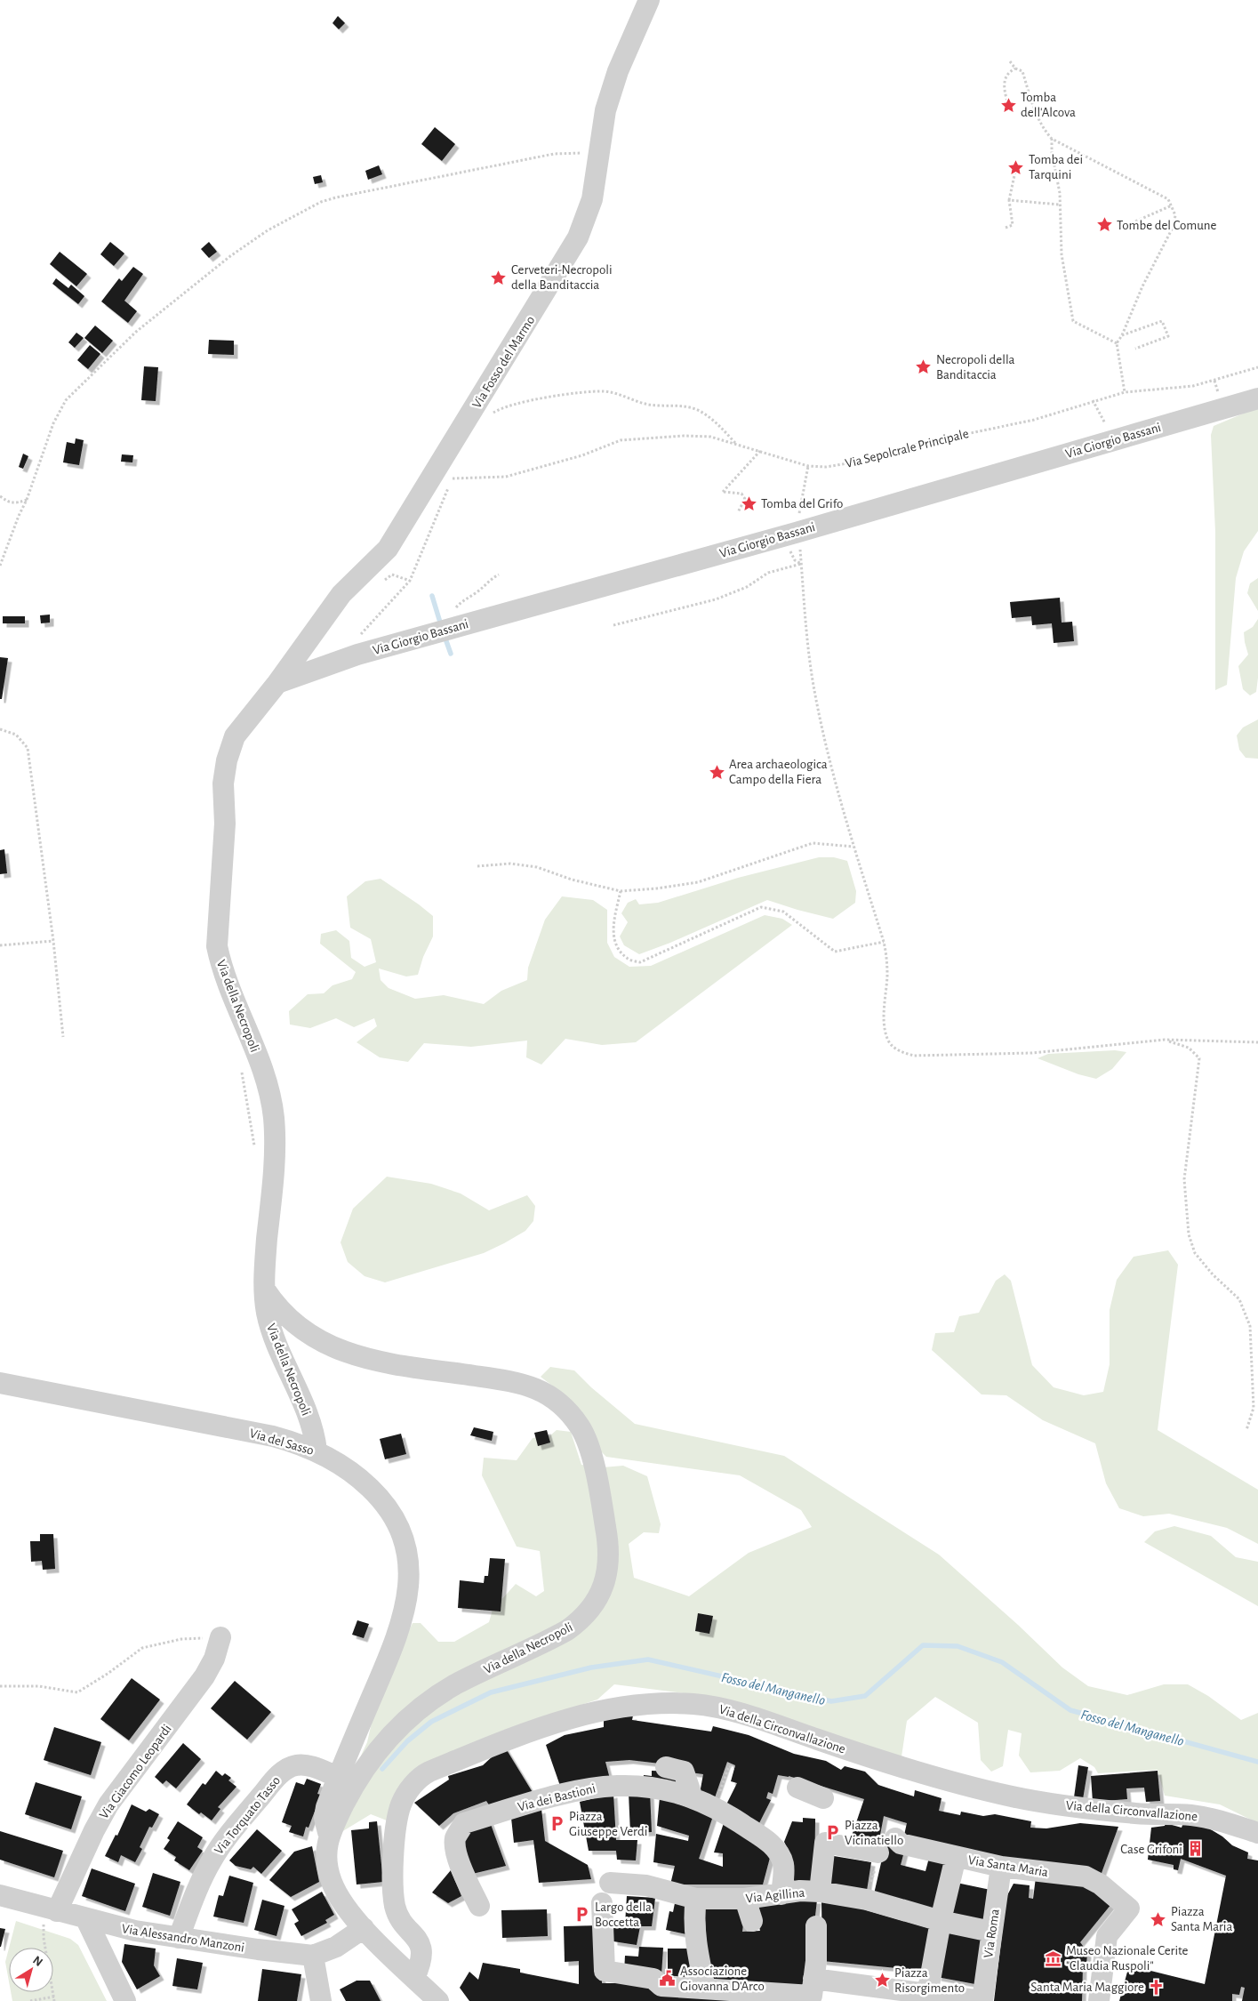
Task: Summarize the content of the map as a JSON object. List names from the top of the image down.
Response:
{
  "streets": {
    "street": [
      "Via Fosso del Marmo",
      "Via Giorgio Bassani",
      "Via della Necropoli",
      "Via del Sasso",
      "Via della Circonvallazione",
      "Via Giacomo Leopardi",
      "Via dei Bastioni",
      "Via Torquato Tasso",
      "Via Santa Maria",
      "Via Agillina",
      "Via Roma",
      "Via Alessandro Manzoni"
    ],
    "path": ["Via Sepolcrale Principale"]
  },
  "crossings": [
    ["Via Fosso del Marmo", "Via Giorgio Bassani"],
    ["Via Fosso del Marmo", "Via della Necropoli"],
    ["Via Giorgio Bassani", "Via della Necropoli"],
    ["Via della Necropoli", "Via del Sasso"],
    ["Via della Necropoli", "Via della Circonvallazione"],
    ["Via della Necropoli", "Via Alessandro Manzoni"],
    ["Via del Sasso", "Via Torquato Tasso"],
    ["Via Giacomo Leopardi", "Via Alessandro Manzoni"],
    ["Via dei Bastioni", "Via Agillina"],
    ["Via Torquato Tasso", "Via Alessandro Manzoni"],
    ["Via Santa Maria", "Via Agillina"],
    ["Via Santa Maria", "Via Roma"],
    ["Via Agillina", "Via Roma"]
  ],
  "water": ["Fosso del Manganello"],
  "places": {
    "place": [
      "Tomba dell'Alcova",
      "Tomba dei Tarquini",
      "Tombe del Comune",
      "Cerveteri-Necropoli della Banditaccia",
      "Necropoli della Banditaccia",
      "Tomba del Grifo",
      "Area archaeologica Campo della Fiera",
      "Piazza Santa Maria",
      "Piazza Risorgimento"
    ],
    "parking": ["Piazza Giuseppe Verdi", "Piazza Vicinatiello", "Largo della Boccetta"],
    "building": ["Case Grifoni"],
    "museum": ["Museo Nazionale Cerite \"Claudia Ruspoli\""],
    "public building": ["Associazione Giovanna D'Arco"],
    "church": ["Santa Maria Maggiore"]
  },
  "north": "top right"
}
